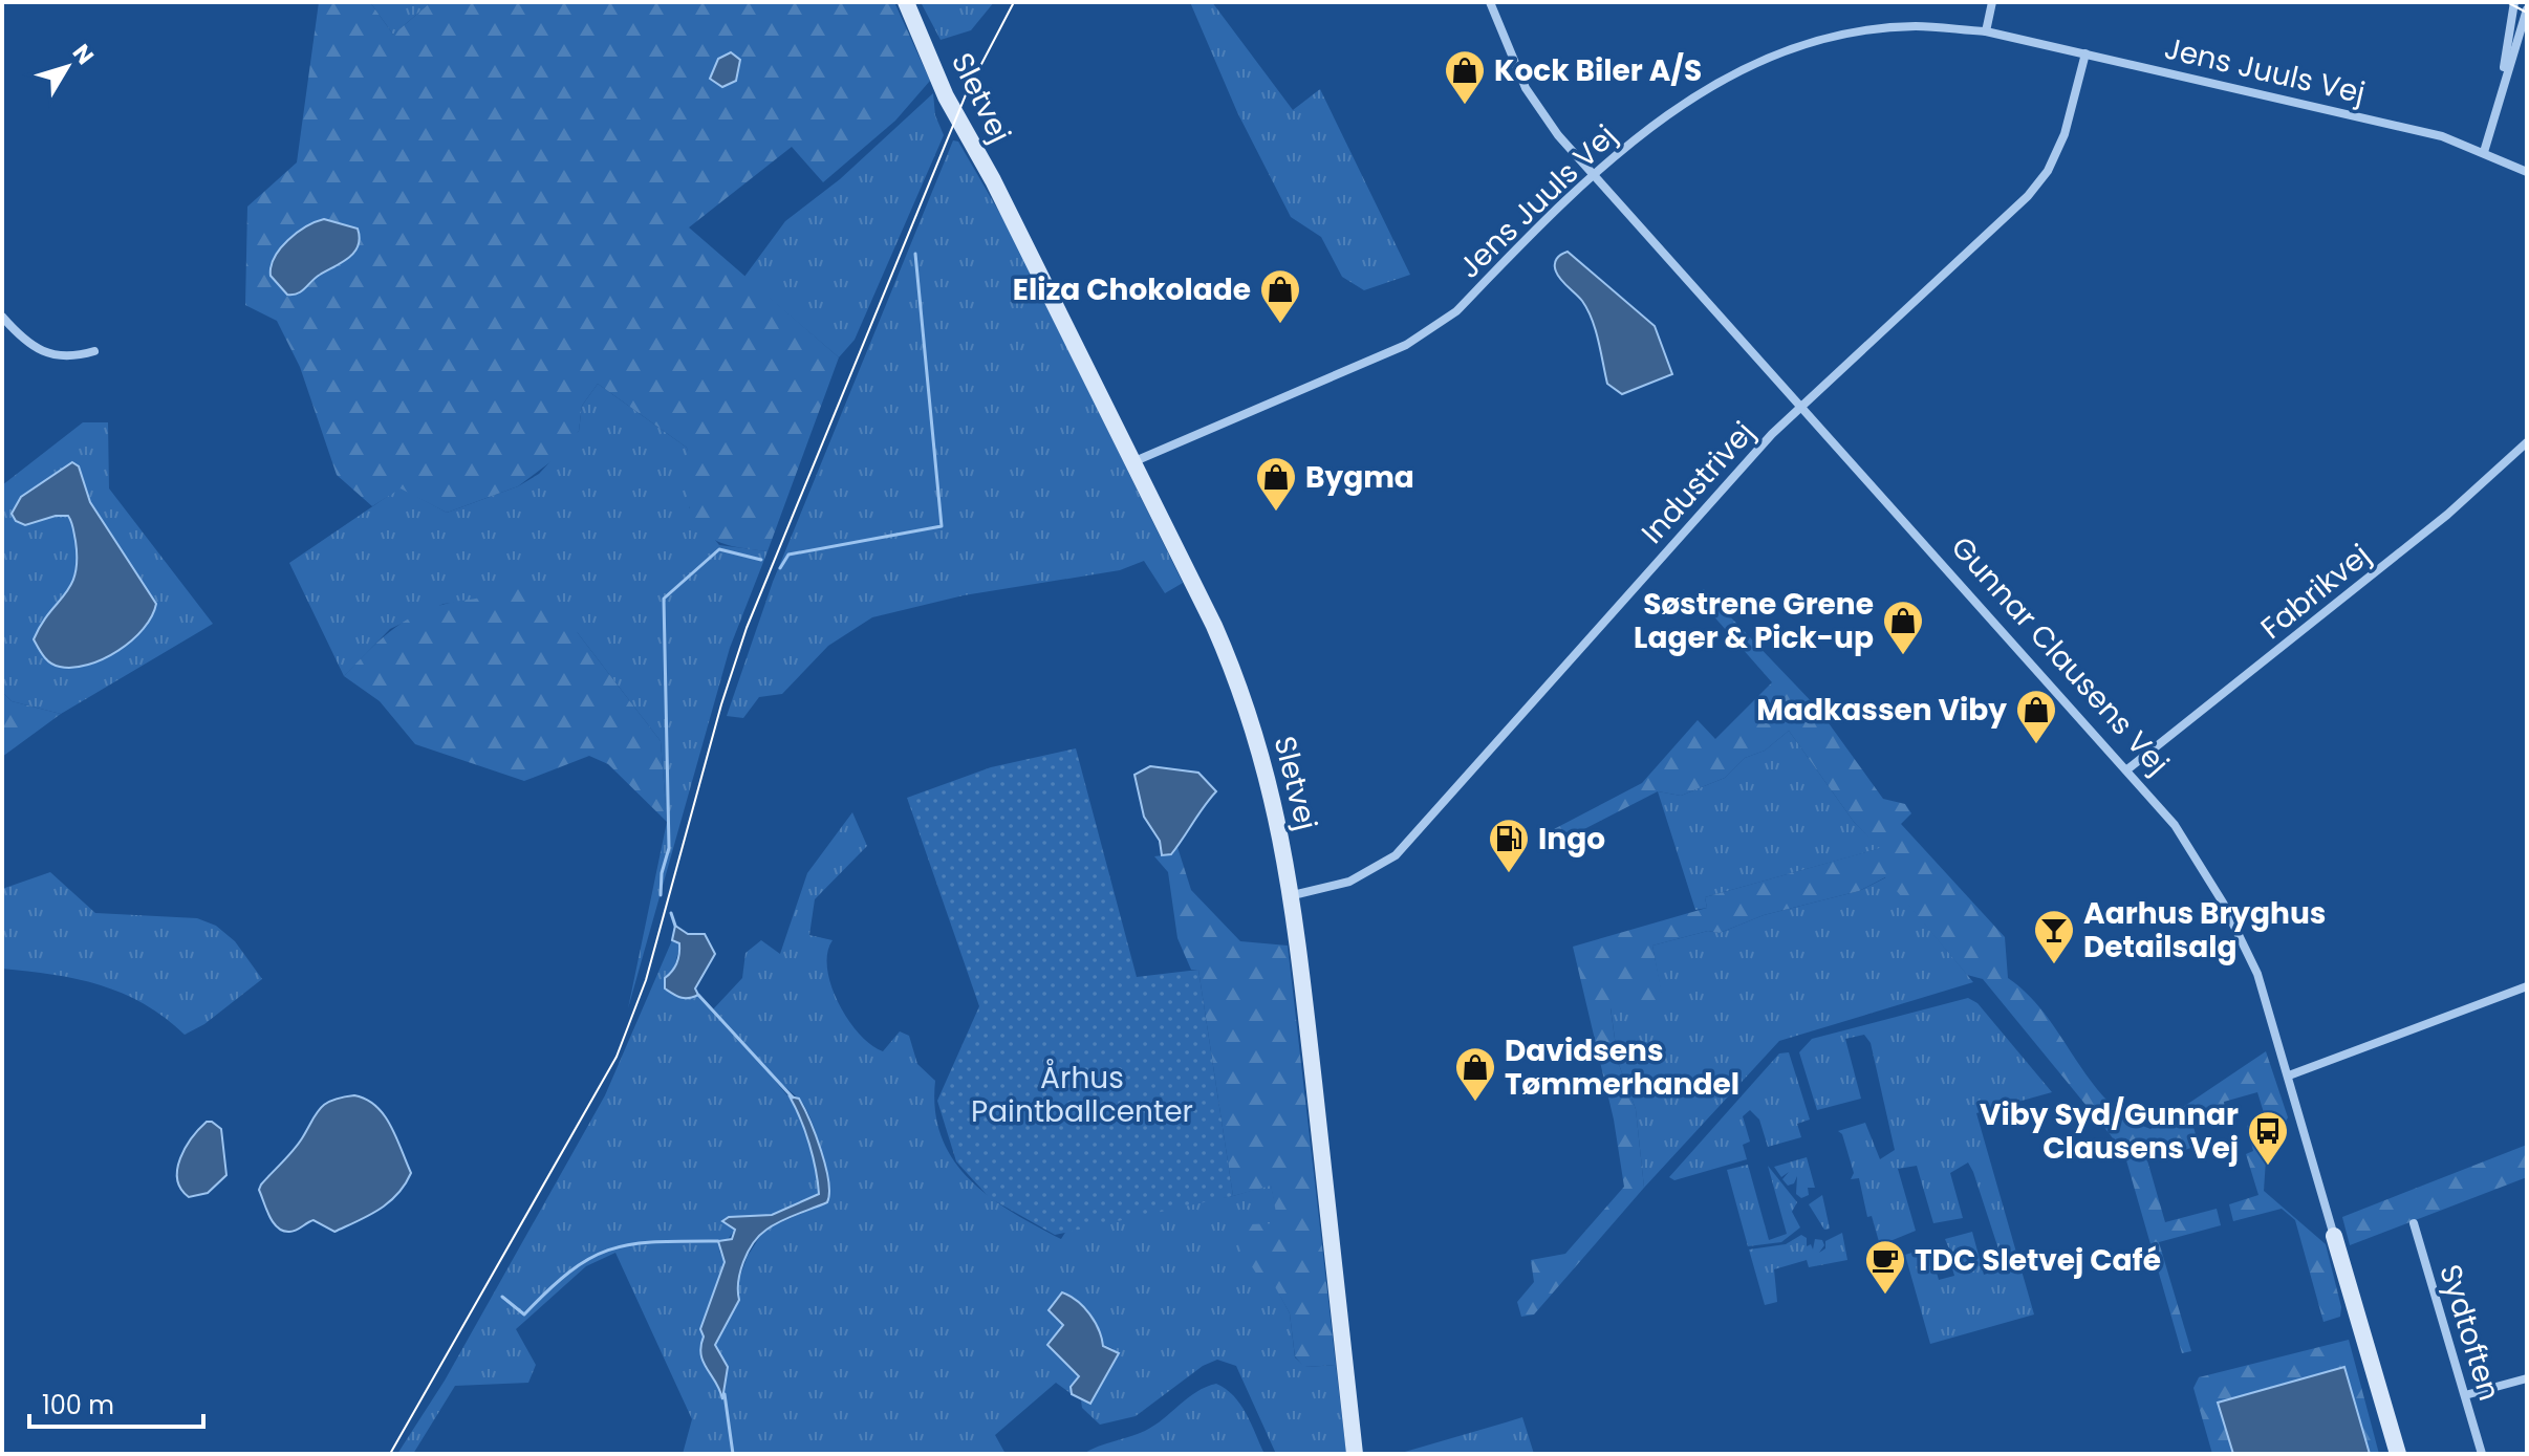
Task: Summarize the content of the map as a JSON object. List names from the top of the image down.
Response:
{
  "streets": {
    "street": [
      "Jens Juuls Vej",
      "Sletvej",
      "Industrivej",
      "Fabrikvej",
      "Gunnar Clausens Vej",
      "Sydtoften"
    ]
  },
  "crossings": [
    ["Jens Juuls Vej", "Sletvej"],
    ["Jens Juuls Vej", "Industrivej"],
    ["Jens Juuls Vej", "Gunnar Clausens Vej"],
    ["Sletvej", "Industrivej"],
    ["Industrivej", "Gunnar Clausens Vej"],
    ["Fabrikvej", "Gunnar Clausens Vej"]
  ],
  "parks": ["Århus Paintballcenter"],
  "places": {
    "shop": [
      "Kock Biler A/S",
      "Eliza Chokolade",
      "Bygma",
      "Søstrene Grene Lager & Pick-up",
      "Madkassen Viby",
      "Davidsens Tømmerhandel"
    ],
    "fuel station": ["Ingo"],
    "bar": ["Aarhus Bryghus Detailsalg"],
    "bus stop": ["Viby Syd/Gunnar Clausens Vej"],
    "cafe": ["TDC Sletvej Café"]
  },
  "scale_bar": "100 m",
  "north": "top right"
}
